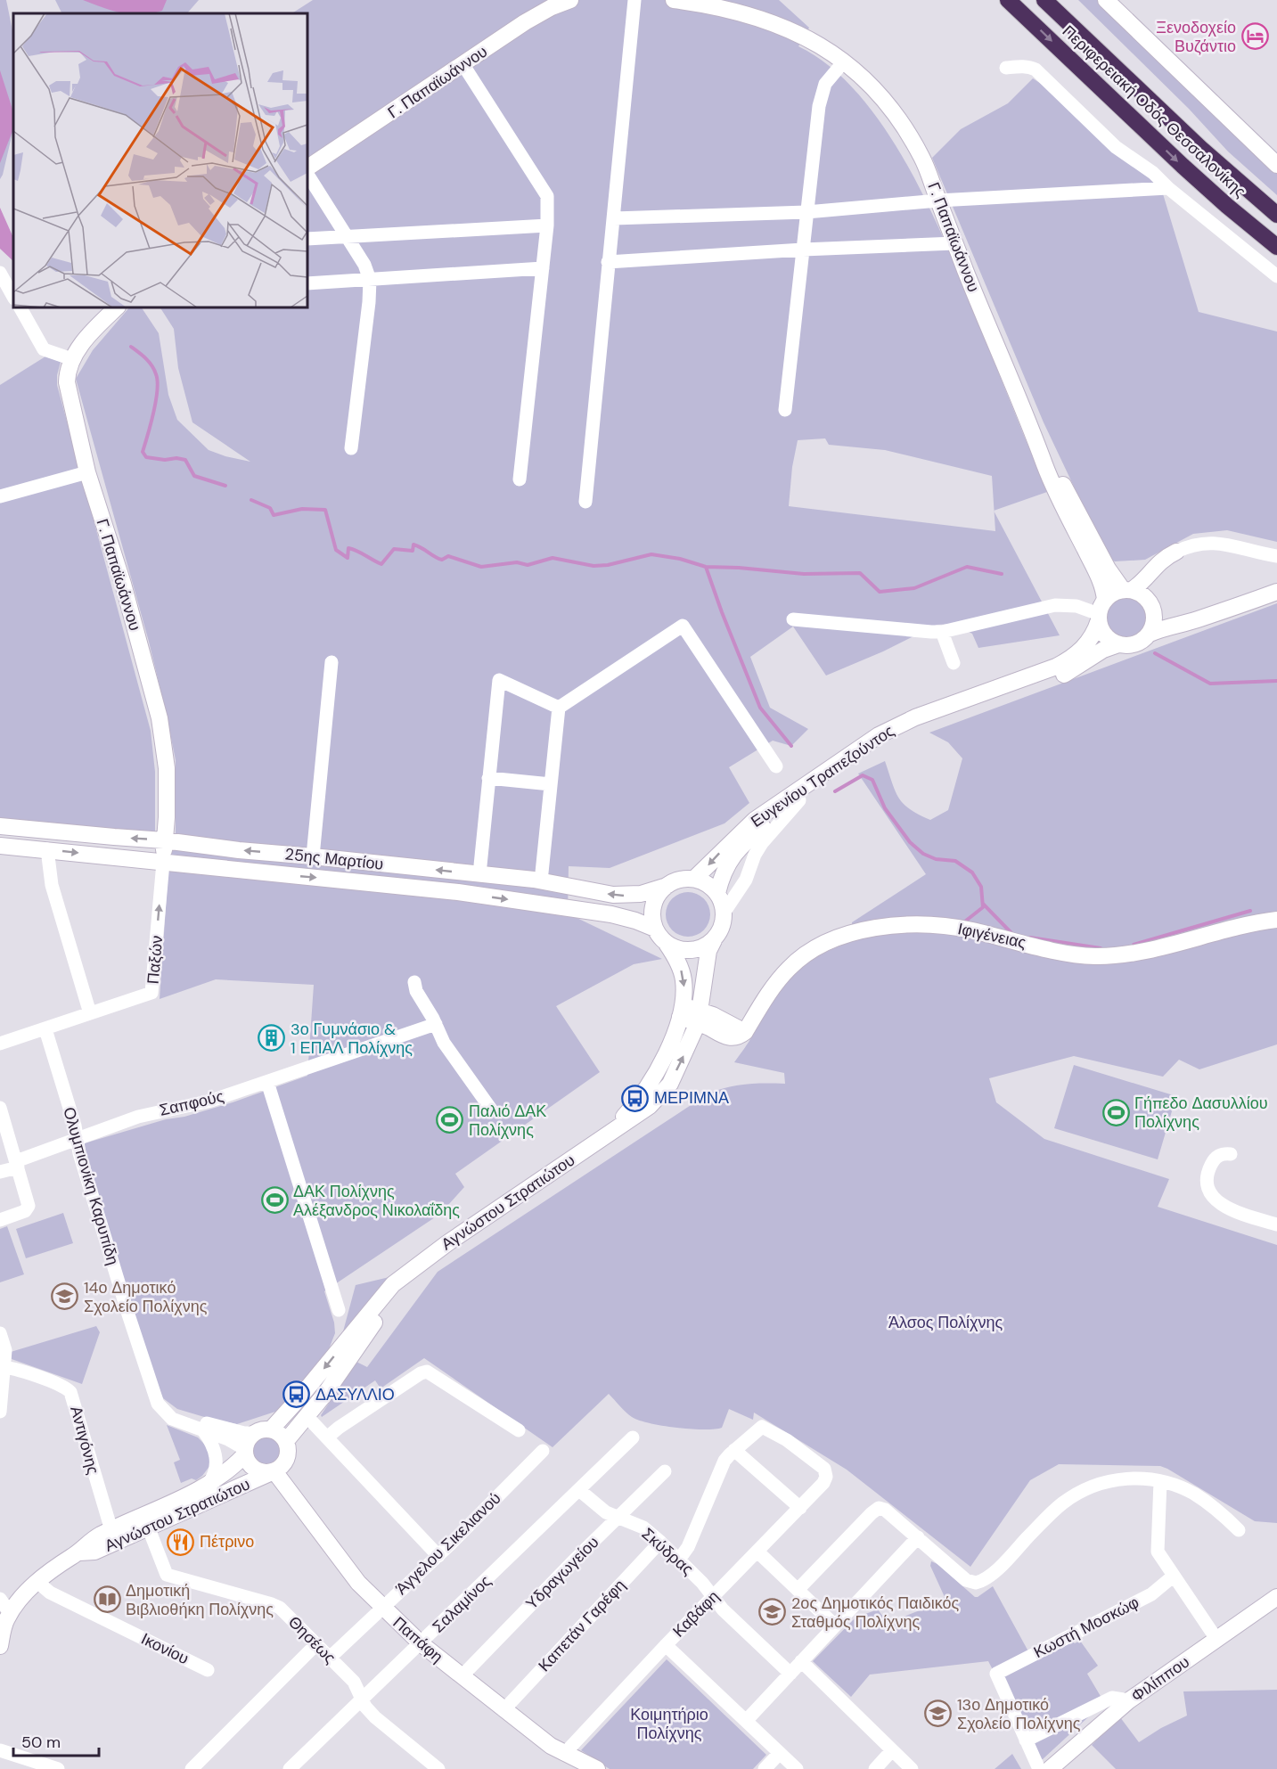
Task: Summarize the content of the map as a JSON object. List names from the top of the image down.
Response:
{
  "streets": {
    "highway": ["Περιφερειακή Οδός Θεσσαλονίκης"],
    "street": [
      "Γ. Παπαϊωάννου",
      "Ευγενίου Τραπεζούντος",
      "25ης Μαρτίου",
      "Ιφιγένειας",
      "Παξών",
      "Σαπφούς",
      "Ολυμπιονίκη Καρυπίδη",
      "Αγνώστου Στρατιώτου",
      "Αντιγόνης",
      "Άγγελου Σικελιανού",
      "Σκύδρας",
      "Υδραγωγείου",
      "Σαλαμίνος",
      "Καβάφη",
      "Καπετάν Γαρέφη",
      "Κωστή Μοσκώφ",
      "Θησέως",
      "Παπάφη",
      "Ικονίου",
      "Φιλίππου"
    ]
  },
  "crossings": [
    ["Γ. Παπαϊωάννου", "Ευγενίου Τραπεζούντος"],
    ["Γ. Παπαϊωάννου", "25ης Μαρτίου"],
    ["Γ. Παπαϊωάννου", "Παξών"],
    ["Ευγενίου Τραπεζούντος", "25ης Μαρτίου"],
    ["25ης Μαρτίου", "Παξών"],
    ["Ιφιγένειας", "Αγνώστου Στρατιώτου"],
    ["Σαπφούς", "Ολυμπιονίκη Καρυπίδη"],
    ["Αγνώστου Στρατιώτου", "Αντιγόνης"],
    ["Αγνώστου Στρατιώτου", "Θησέως"],
    ["Αγνώστου Στρατιώτου", "Παπάφη"],
    ["Αγνώστου Στρατιώτου", "Ικονίου"],
    ["Άγγελου Σικελιανού", "Θησέως"],
    ["Άγγελου Σικελιανού", "Παπάφη"],
    ["Σκύδρας", "Υδραγωγείου"],
    ["Σκύδρας", "Σαλαμίνος"],
    ["Σκύδρας", "Καβάφη"],
    ["Σκύδρας", "Καπετάν Γαρέφη"],
    ["Υδραγωγείου", "Παπάφη"],
    ["Σαλαμίνος", "Θησέως"],
    ["Σαλαμίνος", "Παπάφη"],
    ["Καβάφη", "Παπάφη"],
    ["Καπετάν Γαρέφη", "Παπάφη"]
  ],
  "one_way": ["Παξών"],
  "parks": ["Άλσος Πολίχνης", "Κοιμητήριο Πολίχνης"],
  "places": {
    "hotel": ["Ξενοδοχείο Βυζάντιο"],
    "building": ["3ο Γυμνάσιο & 1 ΕΠΑΛ Πολίχνης"],
    "bus stop": ["ΜΕΡΙΜΝΑ", "ΔΑΣΥΛΛΙΟ"],
    "sports": ["Γήπεδο Δασυλλίου Πολίχνης", "Παλιό ΔΑΚ Πολίχνης", "ΔΑΚ Πολίχνης Αλέξανδρος Νικολαΐδης"],
    "school or university": ["14ο Δημοτικό Σχολείο Πολίχνης", "2ος Δημοτικός Παιδικός Σταθμός Πολίχνης", "13ο Δημοτικό Σχολείο Πολίχνης"],
    "restaurant": ["Πέτρινο"],
    "library": ["Δημοτική Βιβλιοθήκη Πολίχνης"]
  },
  "scale_bar": "50 m"
}
